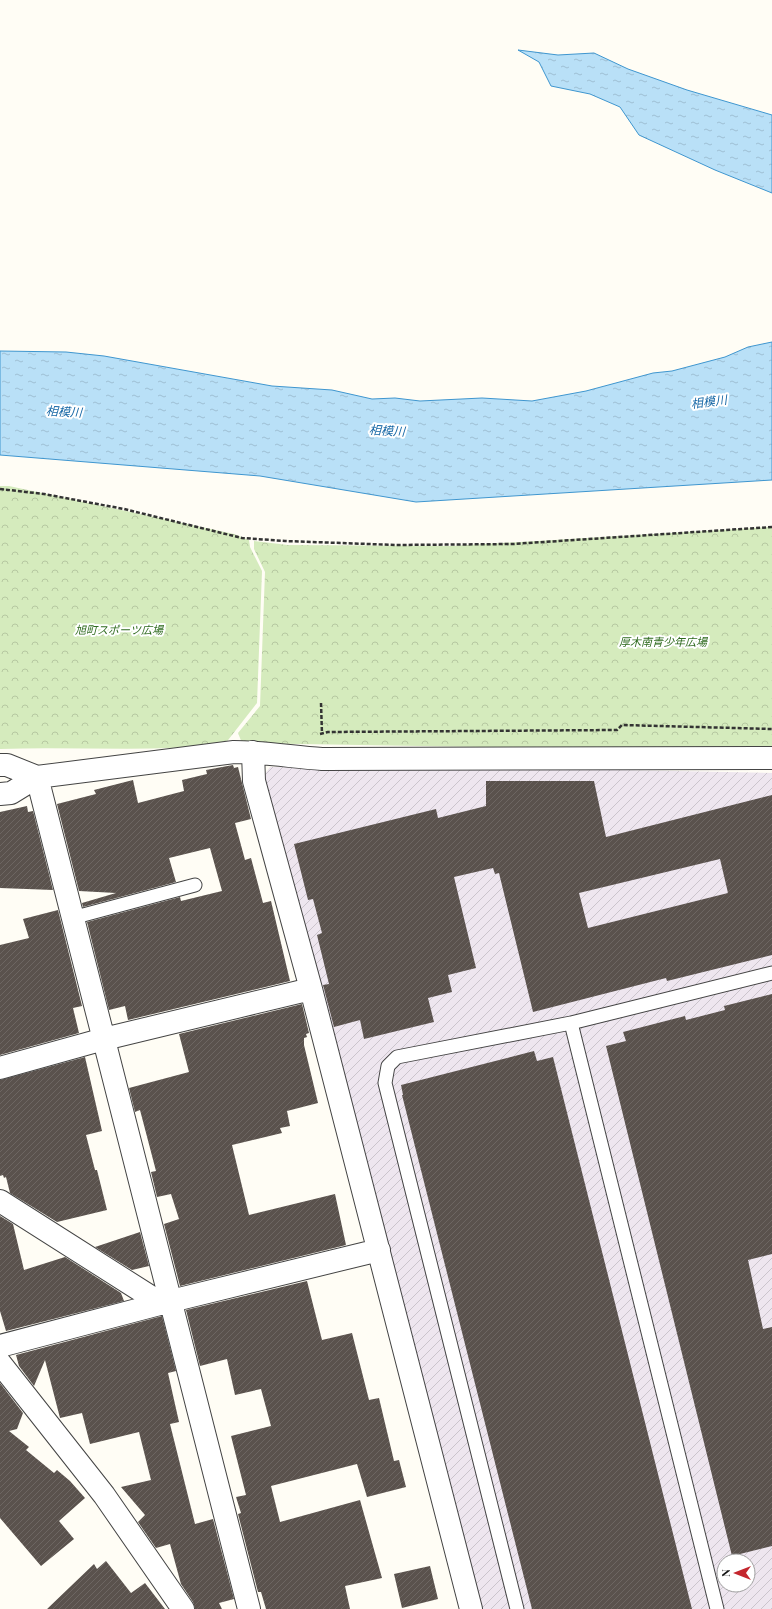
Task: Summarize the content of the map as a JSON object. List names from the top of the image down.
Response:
{
  "water": ["相模川"],
  "parks": ["旭町スポーツ広場", "厚木南青少年広場"],
  "north": "left"
}
